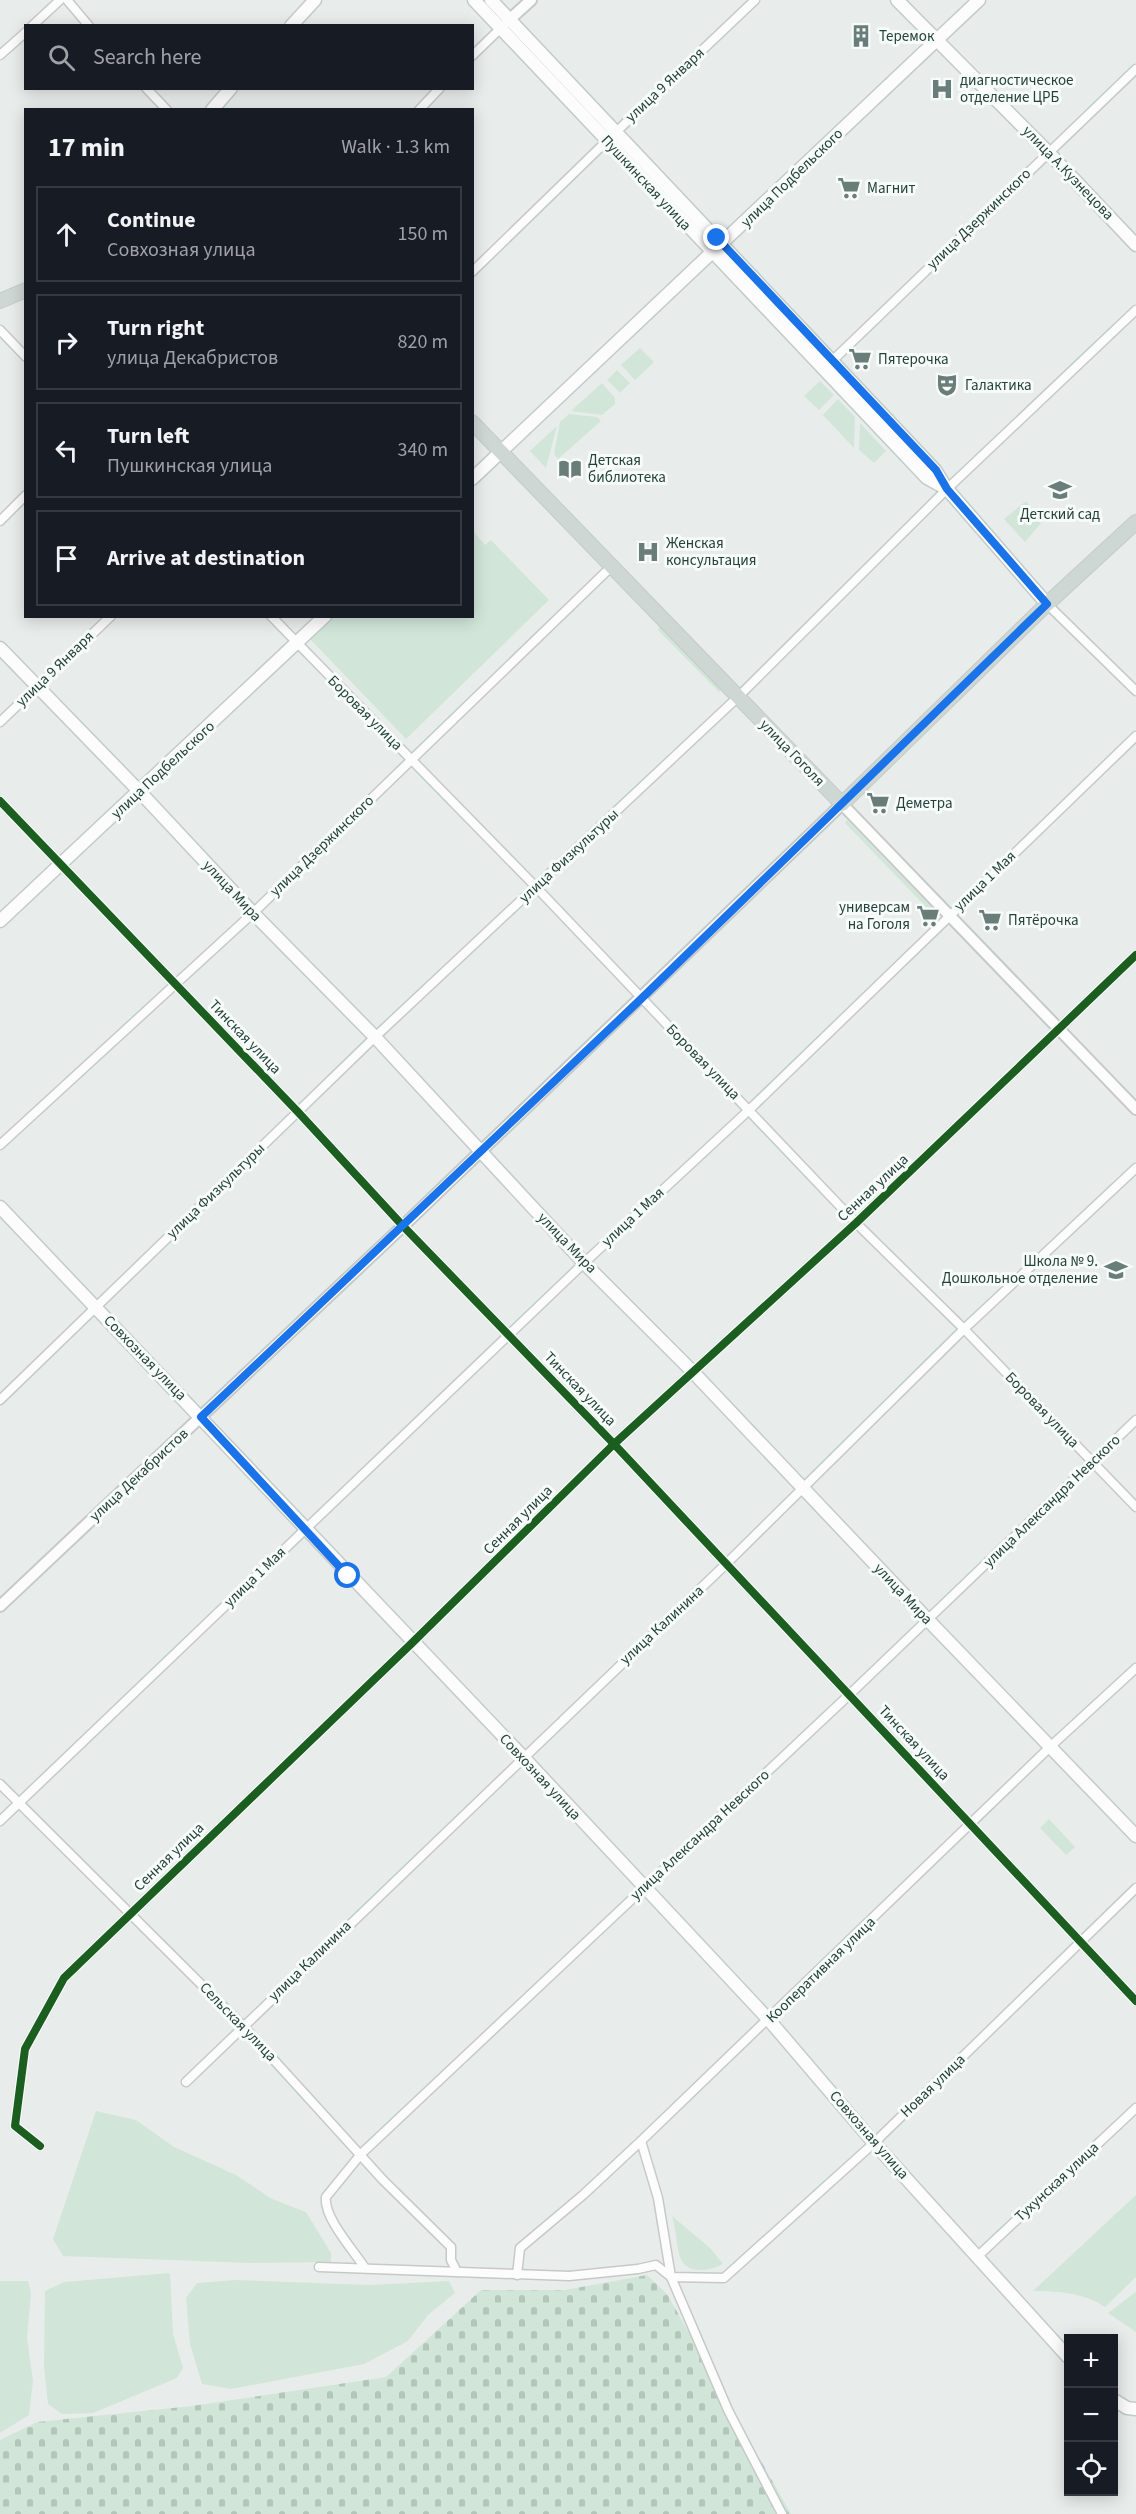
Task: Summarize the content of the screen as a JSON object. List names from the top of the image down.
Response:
{
  "streets": {
    "main road": [
      "улица А.Кузнецова",
      "улица Подбельского",
      "Пушкинская улица",
      "улица Гоголя",
      "улица Мира",
      "Совхозная улица",
      "улица Декабристов"
    ],
    "street": [
      "улица 9 Января",
      "улица Дзержинского",
      "Боровая улица",
      "улица Физкультуры",
      "улица 1 Мая",
      "Тинская улица",
      "Сенная улица",
      "улица Александра Невского",
      "улица Калинина",
      "Кооперативная улица",
      "Сельская улица",
      "Новая улица",
      "Тухунская улица"
    ]
  },
  "crossings": [
    ["улица 9 Января", "Пушкинская улица"],
    ["улица 9 Января", "улица Мира"],
    ["улица А.Кузнецова", "улица Подбельского"],
    ["улица А.Кузнецова", "улица Дзержинского"],
    ["улица Подбельского", "Пушкинская улица"],
    ["улица Подбельского", "Боровая улица"],
    ["улица Подбельского", "улица Гоголя"],
    ["улица Подбельского", "улица Мира"],
    ["улица Подбельского", "Тинская улица"],
    ["Пушкинская улица", "улица Дзержинского"],
    ["Пушкинская улица", "улица Физкультуры"],
    ["Пушкинская улица", "улица Декабристов"],
    ["улица Дзержинского", "Боровая улица"],
    ["улица Дзержинского", "улица Гоголя"],
    ["улица Дзержинского", "улица Мира"],
    ["улица Дзержинского", "Тинская улица"],
    ["Боровая улица", "улица Физкультуры"],
    ["Боровая улица", "улица 1 Мая"],
    ["Боровая улица", "Сенная улица"],
    ["Боровая улица", "улица Декабристов"],
    ["Боровая улица", "улица Александра Невского"],
    ["Боровая улица", "улица Калинина"],
    ["улица Гоголя", "улица Физкультуры"],
    ["улица Гоголя", "улица 1 Мая"],
    ["улица Гоголя", "Сенная улица"],
    ["улица Гоголя", "улица Декабристов"],
    ["улица Физкультуры", "улица Мира"],
    ["улица Физкультуры", "Тинская улица"],
    ["улица Физкультуры", "Совхозная улица"],
    ["улица 1 Мая", "улица Мира"],
    ["улица 1 Мая", "Тинская улица"],
    ["улица 1 Мая", "Совхозная улица"],
    ["улица 1 Мая", "Сельская улица"],
    ["улица Мира", "Сенная улица"],
    ["улица Мира", "улица Декабристов"],
    ["улица Мира", "улица Александра Невского"],
    ["улица Мира", "улица Калинина"],
    ["улица Мира", "Кооперативная улица"],
    ["Тинская улица", "Сенная улица"],
    ["Тинская улица", "улица Декабристов"],
    ["Тинская улица", "улица Александра Невского"],
    ["Тинская улица", "улица Калинина"],
    ["Тинская улица", "Кооперативная улица"],
    ["Тинская улица", "Новая улица"],
    ["Сенная улица", "Совхозная улица"],
    ["Сенная улица", "Сельская улица"],
    ["Совхозная улица", "улица Декабристов"],
    ["Совхозная улица", "улица Александра Невского"],
    ["Совхозная улица", "улица Калинина"],
    ["Совхозная улица", "Кооперативная улица"],
    ["Совхозная улица", "Новая улица"],
    ["Совхозная улица", "Тухунская улица"],
    ["улица Александра Невского", "Сельская улица"],
    ["улица Калинина", "Сельская улица"]
  ],
  "places": {
    "building": ["Теремок"],
    "hospital": ["диагностическое отделение ЦРБ", "Женская консультация"],
    "supermarket": [
      "Магнит",
      "Пятерочка",
      "Деметра",
      "универсам на Гоголя",
      "Пятёрочка"
    ],
    "theatre": ["Галактика"],
    "library": ["Детская библиотека"],
    "school or university": ["Детский сад", "Школа № 9. Дошкольное отделение"]
  },
  "page": {
    "search": "Search here",
    "heading": ["17 min", "Walk · 1.3 km"],
    "list": [
      ["Continue", "Совхозная улица", "150 m"],
      ["Turn right", "улица Декабристов", "820 m"],
      ["Turn left", "Пушкинская улица", "340 m"],
      "Arrive at destination"
    ],
    "map_buttons": ["+", "−"]
  }
}
